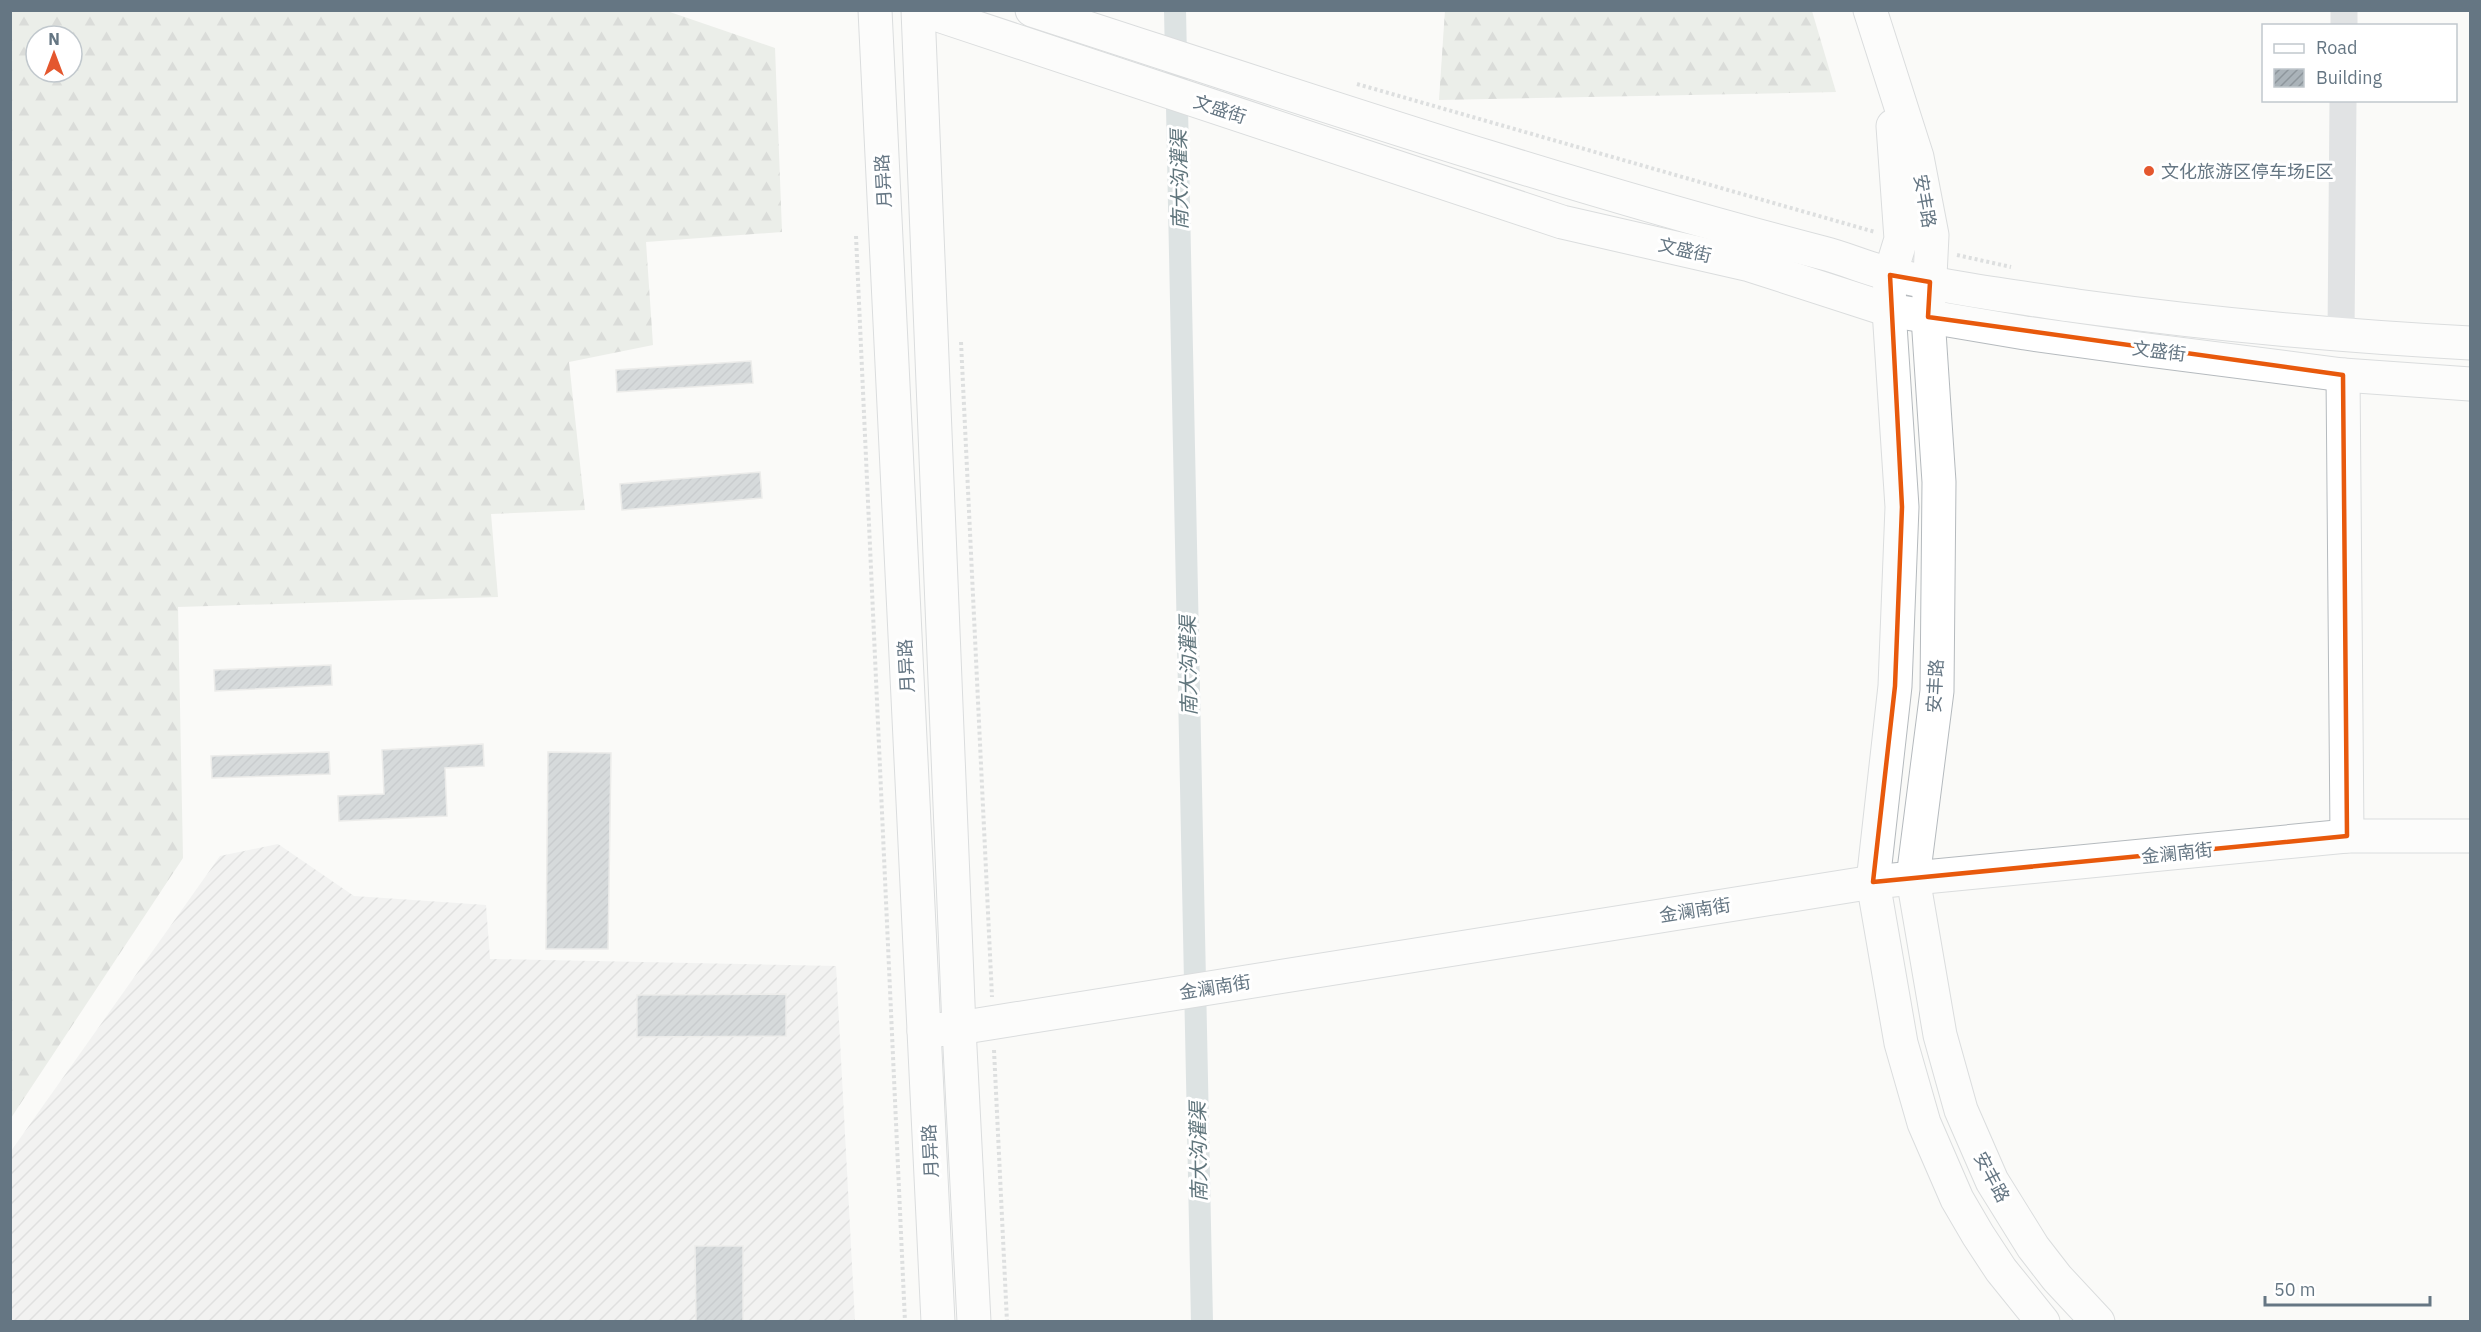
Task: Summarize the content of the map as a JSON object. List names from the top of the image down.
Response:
{
  "streets": {
    "main road": [
      "文盛街",
      "月异路",
      "安丰路",
      "金澜南街"
    ]
  },
  "crossings": [
    ["文盛街", "安丰路"],
    ["月异路", "金澜南街"],
    ["安丰路", "金澜南街"]
  ],
  "water": ["南大沟灌渠"],
  "places": ["文化旅游区停车场E区"],
  "legend": ["Road", "Building"],
  "scale_bar": "50 m",
  "north": "top"
}
